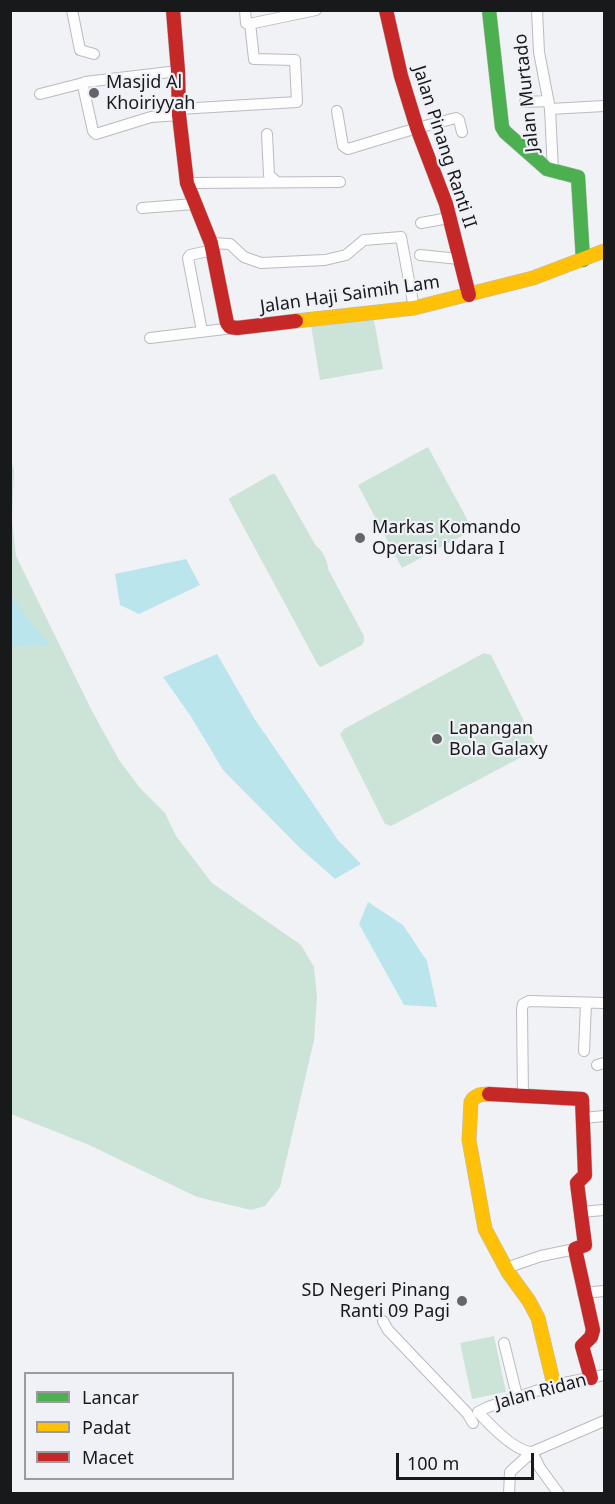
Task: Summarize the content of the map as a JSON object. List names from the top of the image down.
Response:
{
  "streets": {
    "street": [
      "Jalan Murtado",
      "Jalan Pinang Ranti II",
      "Jalan Haji Saimih Lam",
      "Jalan Ridan"
    ]
  },
  "crossings": [
    ["Jalan Murtado", "Jalan Haji Saimih Lam"],
    ["Jalan Pinang Ranti II", "Jalan Haji Saimih Lam"]
  ],
  "places": [
    "Masjid Al Khoiriyyah",
    "Markas Komando Operasi Udara I",
    "Lapangan Bola Galaxy",
    "SD Negeri Pinang Ranti 09 Pagi"
  ],
  "legend": ["Lancar", "Padat", "Macet"],
  "scale_bar": "100 m"
}
